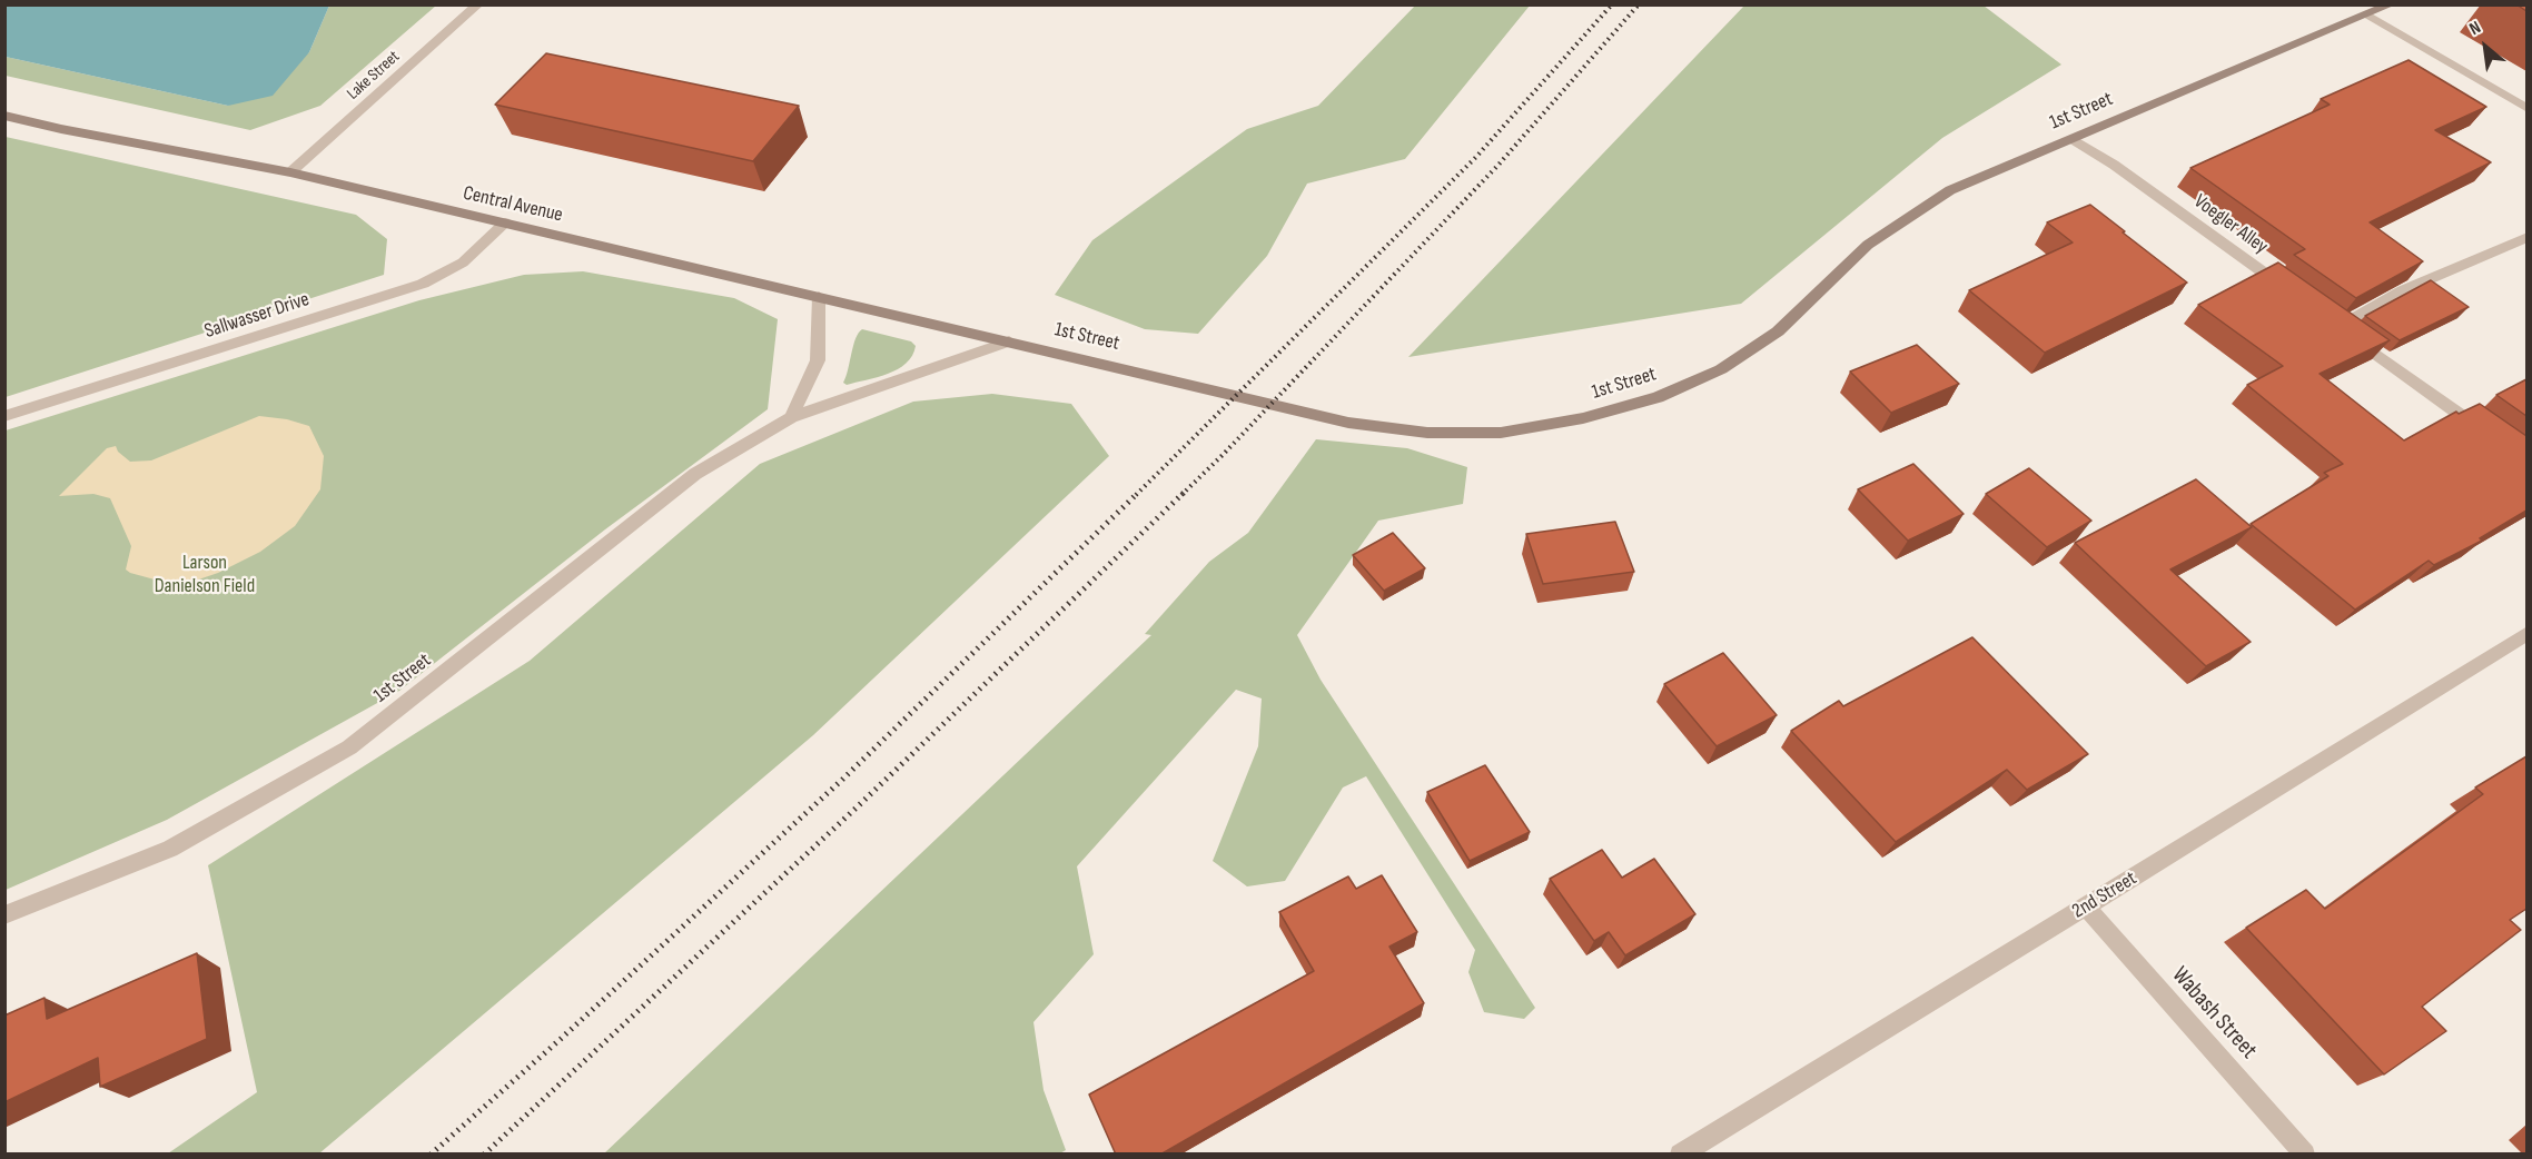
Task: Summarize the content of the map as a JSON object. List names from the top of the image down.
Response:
{
  "streets": {
    "street": [
      "Lake Street",
      "1st Street",
      "Central Avenue",
      "Voegler Alley",
      "Sallwasser Drive",
      "2nd Street",
      "Wabash Street"
    ]
  },
  "crossings": [
    ["Lake Street", "Central Avenue"],
    ["1st Street", "Central Avenue"],
    ["1st Street", "Voegler Alley"],
    ["Central Avenue", "Sallwasser Drive"],
    ["2nd Street", "Wabash Street"]
  ],
  "parks": ["Larson Danielson Field"],
  "north": "top left"
}
